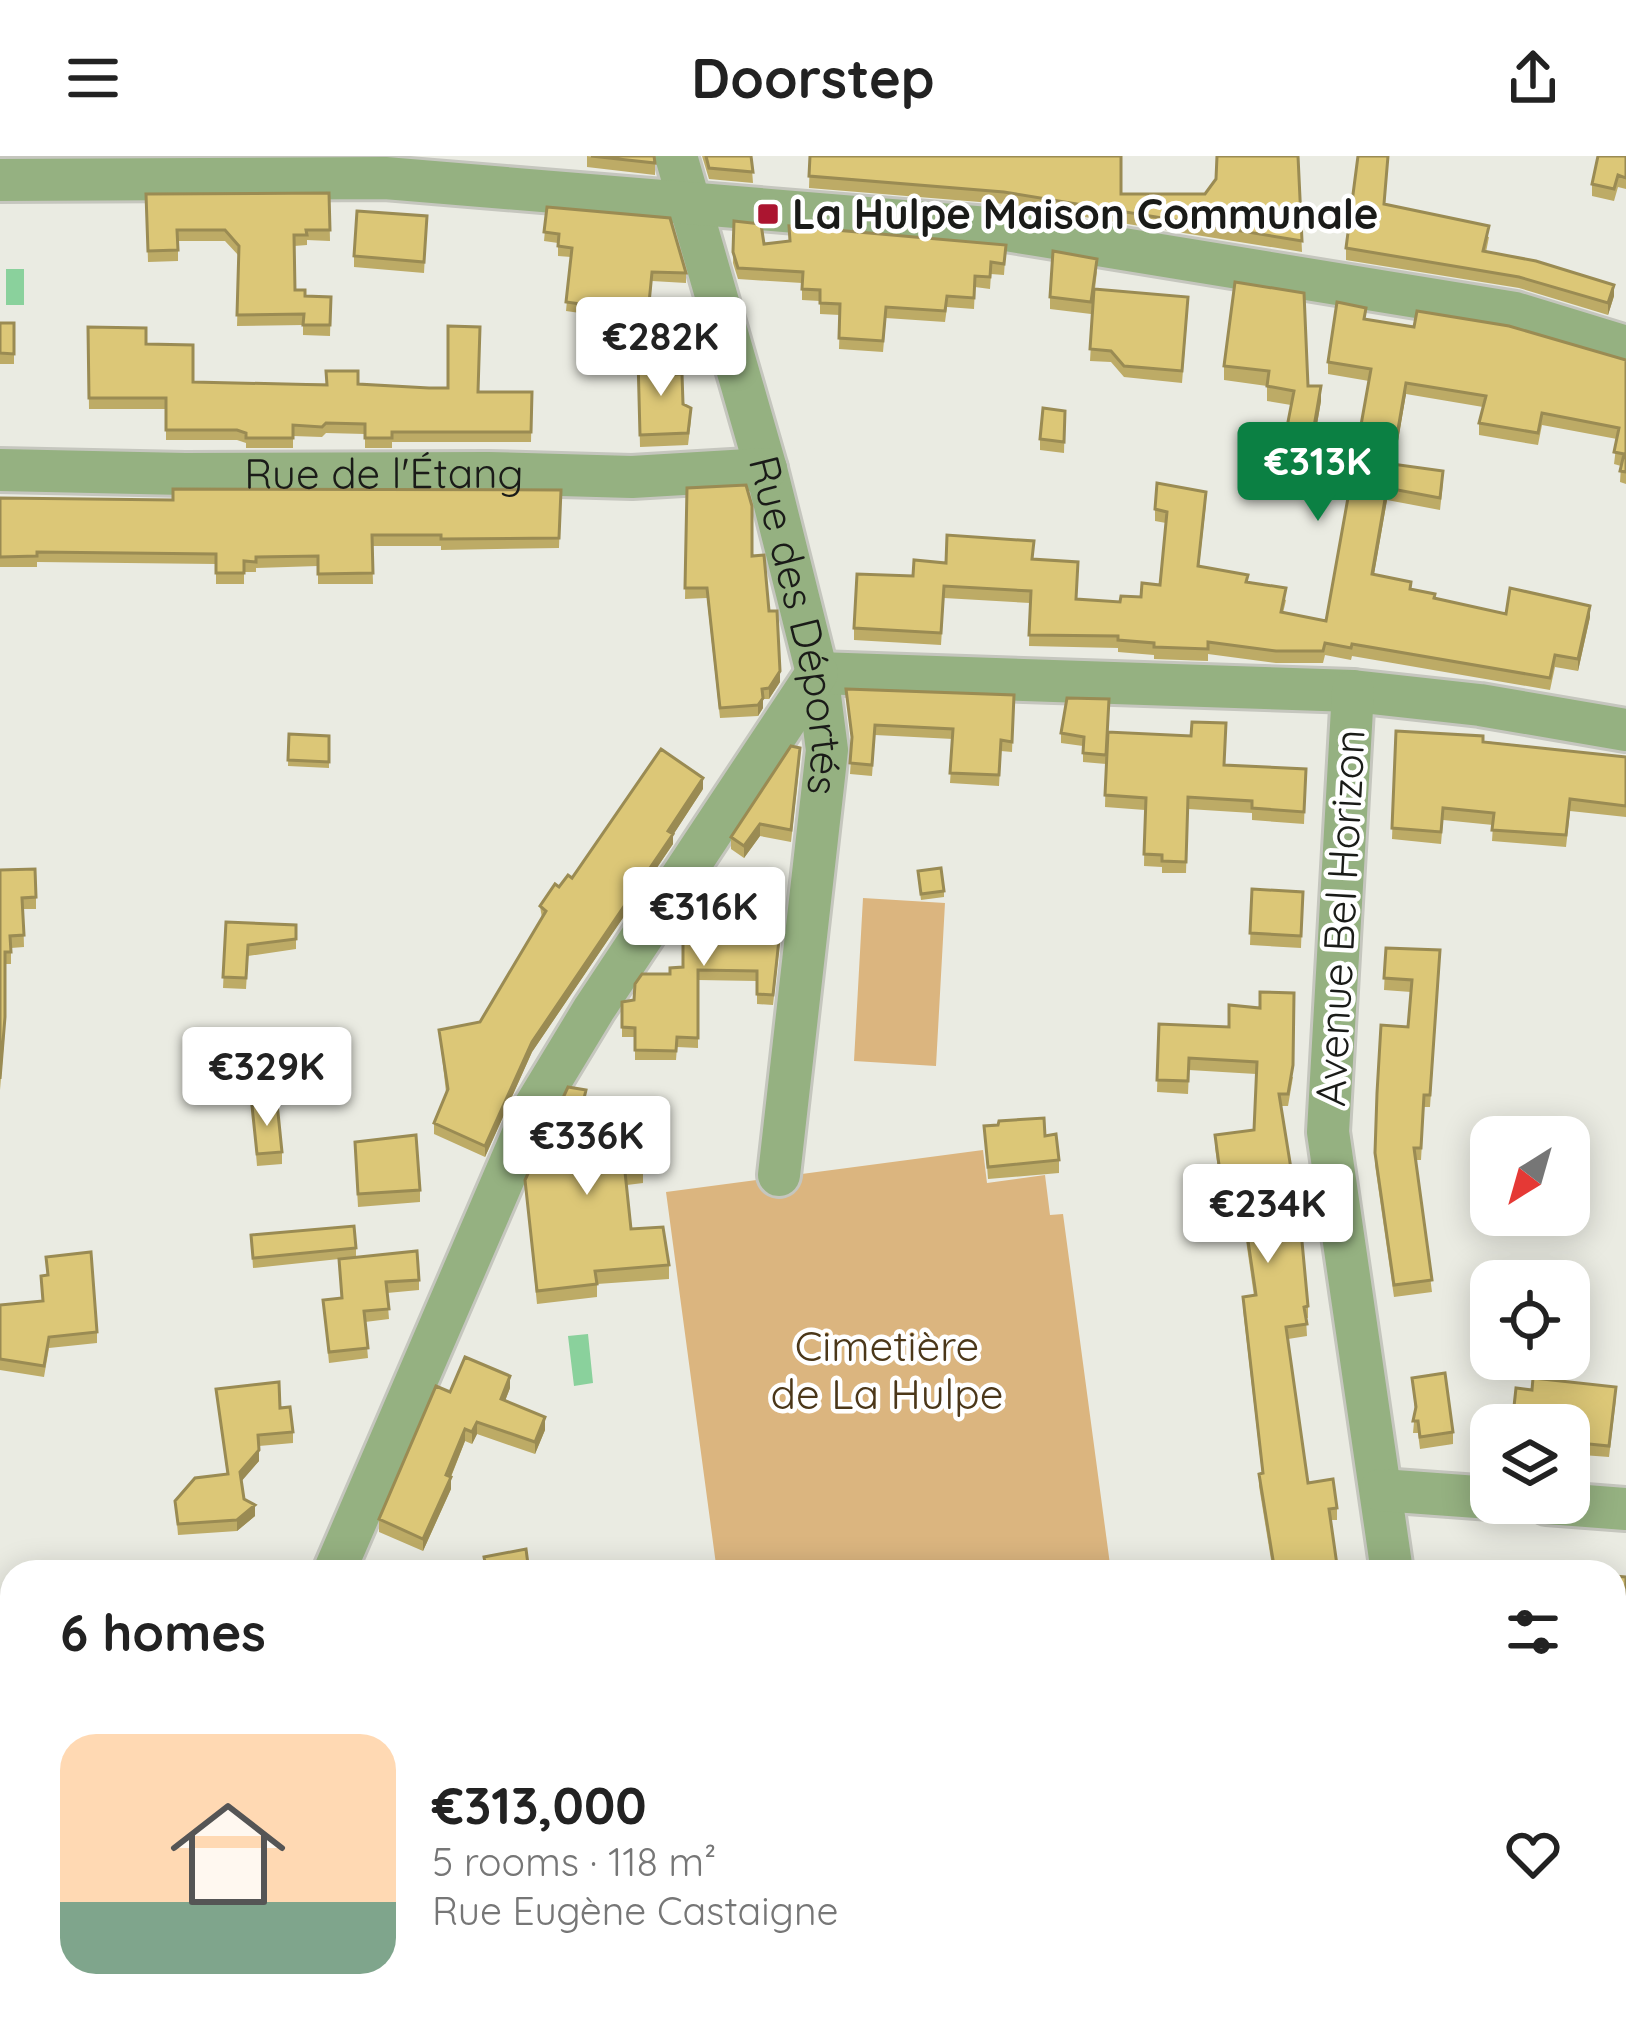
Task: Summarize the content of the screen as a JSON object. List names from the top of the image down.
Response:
{
  "streets": {
    "street": ["Rue de l'Étang", "Rue des Déportés", "Avenue Bel Horizon"]
  },
  "crossings": [
    ["Rue de l'Étang", "Rue des Déportés"]
  ],
  "parks": ["Cimetière de La Hulpe"],
  "places": {
    "transit": ["La Hulpe Maison Communale"]
  },
  "north": "bottom left",
  "page": {
    "header": "Doorstep",
    "price": [
      "€282K",
      "€313K",
      "€316K",
      "€329K",
      "€336K",
      "€234K"
    ],
    "heading": "6 homes",
    "list": [
      {
        "name": "€313,000",
        "note": "5 rooms · 118 m² · Rue Eugène Castaigne"
      }
    ]
  }
}
